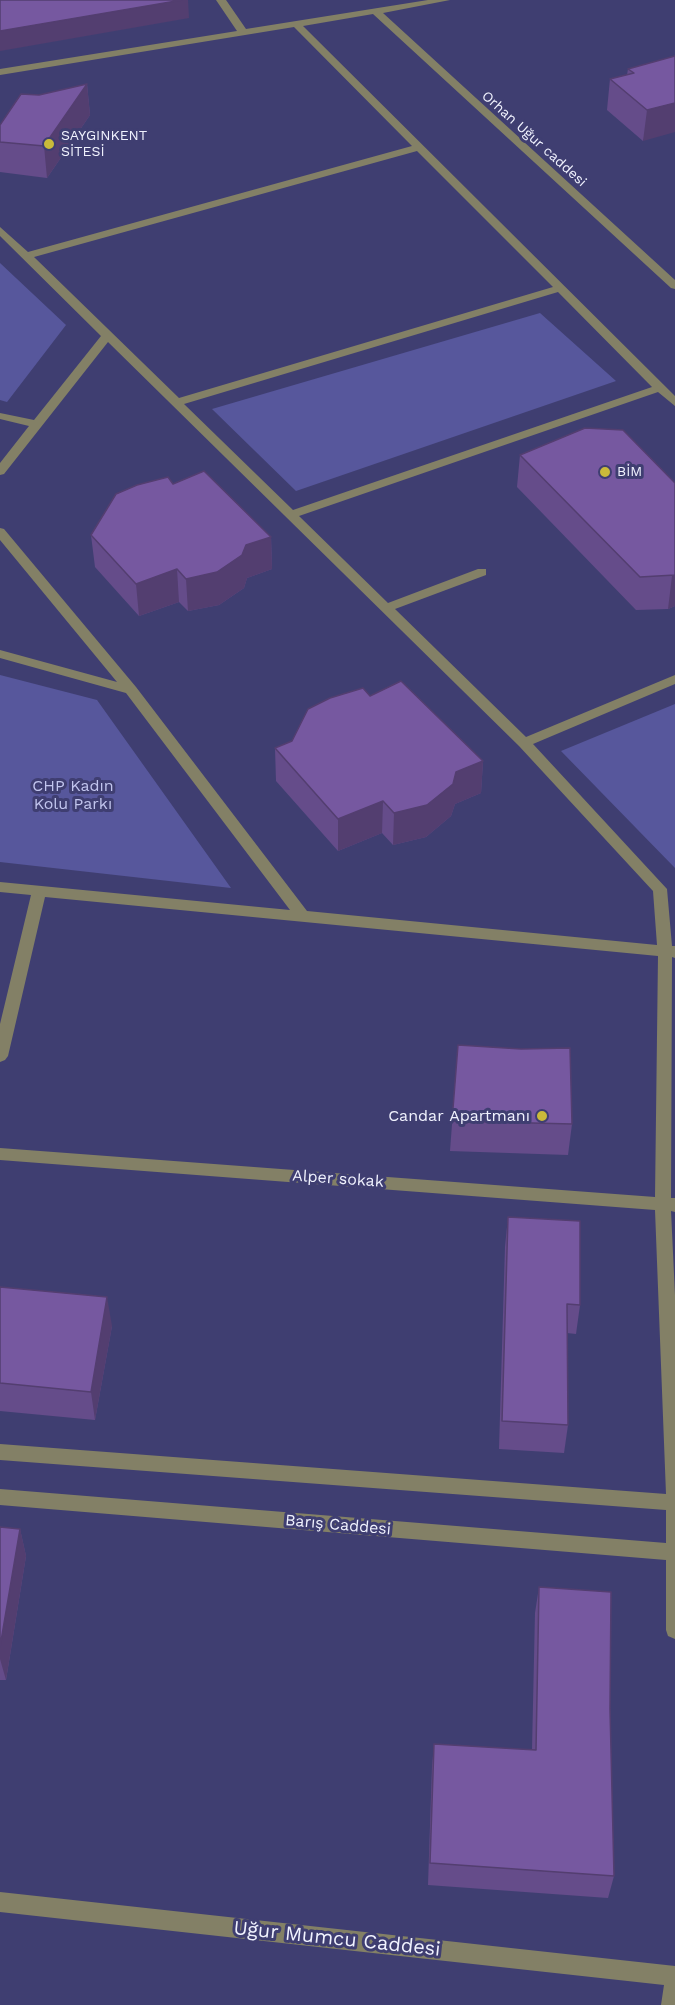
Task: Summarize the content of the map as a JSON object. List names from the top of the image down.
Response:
{
  "streets": {
    "street": [
      "Orhan Uğur caddesi",
      "Alper sokak",
      "Barış Caddesi",
      "Uğur Mumcu Caddesi"
    ]
  },
  "parks": ["CHP Kadın Kolu Parkı"],
  "places": ["SAYGINKENT SİTESİ", "BİM", "Candar Apartmanı"]
}
